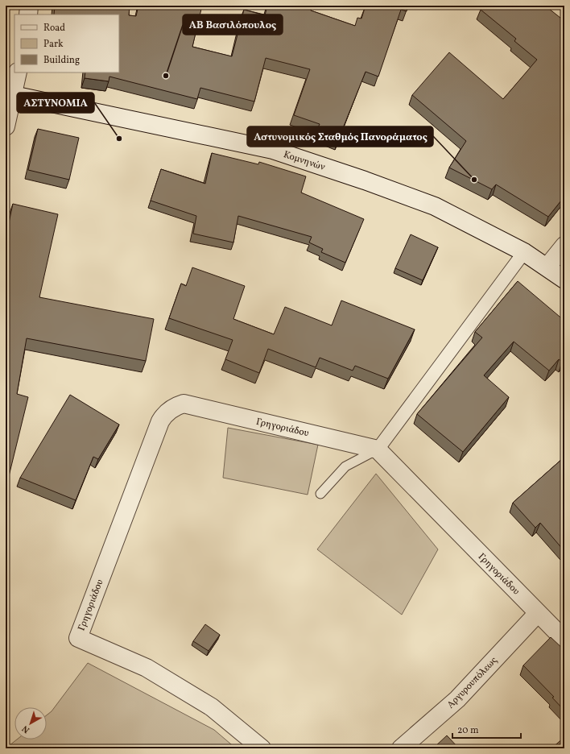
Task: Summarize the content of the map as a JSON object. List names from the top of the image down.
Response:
{
  "streets": {
    "street": ["Κομνηνών", "Γρηγοριάδου", "Αργυρουπόλεως"]
  },
  "crossings": [
    ["Γρηγοριάδου", "Αργυρουπόλεως"]
  ],
  "places": ["ΑΒ Βασιλόπουλος", "ΑΣΤΥΝΟΜΙΑ", "Αστυνομικός Σταθμός Πανοράματος"],
  "legend": ["Road", "Park", "Building"],
  "scale_bar": "20 m",
  "north": "bottom left"
}
